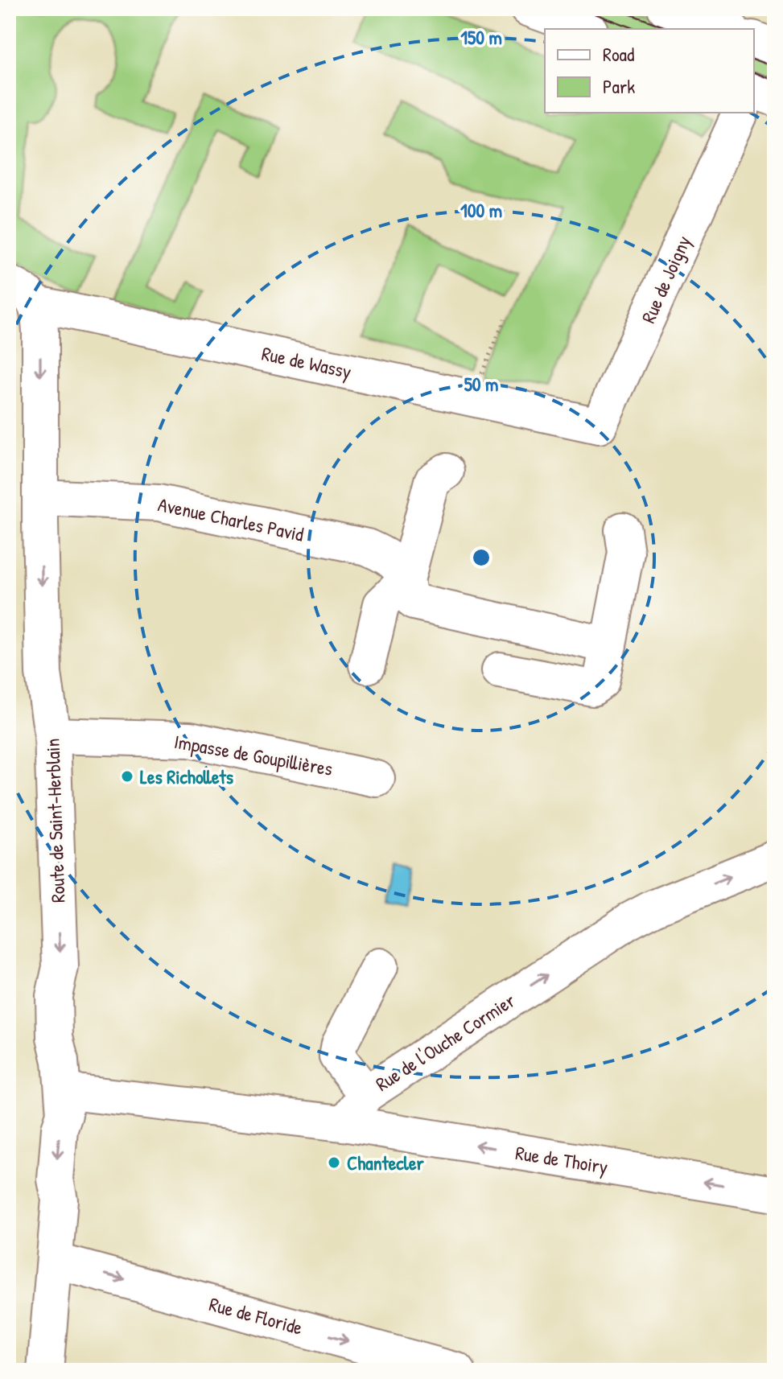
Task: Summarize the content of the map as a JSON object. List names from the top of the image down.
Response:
{
  "streets": {
    "street": [
      "Rue de Joigny",
      "Rue de Wassy",
      "Avenue Charles Pavid",
      "Impasse de Goupillières",
      "Route de Saint-Herblain",
      "Rue de l'Ouche Cormier",
      "Rue de Thoiry",
      "Rue de Floride"
    ]
  },
  "crossings": [
    ["Rue de Joigny", "Rue de Wassy"],
    ["Rue de Wassy", "Route de Saint-Herblain"],
    ["Avenue Charles Pavid", "Route de Saint-Herblain"],
    ["Impasse de Goupillières", "Route de Saint-Herblain"],
    ["Route de Saint-Herblain", "Rue de Floride"],
    ["Rue de l'Ouche Cormier", "Rue de Thoiry"]
  ],
  "one_way": ["Route de Saint-Herblain", "Rue de l'Ouche Cormier", "Rue de Thoiry"],
  "places": ["Les Richollets", "Chantecler"],
  "legend": ["Road", "Park"],
  "rings": ["150 m", "100 m", "50 m"]
}
